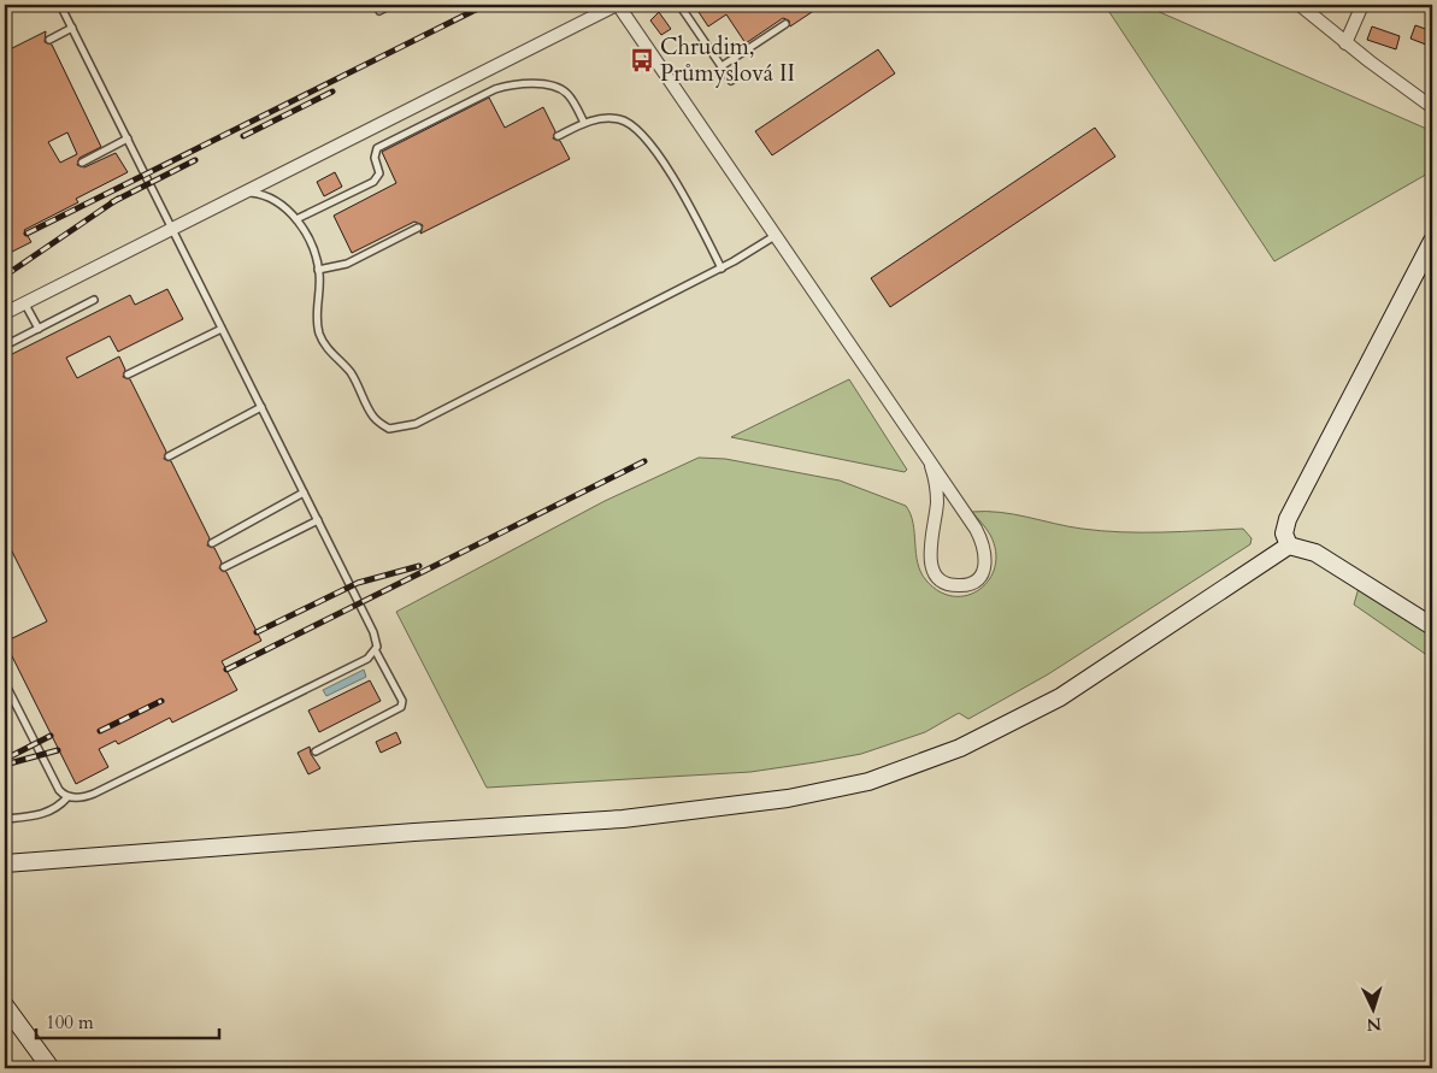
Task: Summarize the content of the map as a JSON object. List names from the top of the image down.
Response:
{
  "places": {
    "bus stop": ["Chrudim, Průmyslová II"]
  },
  "scale_bar": "100 m",
  "north": "bottom"
}
